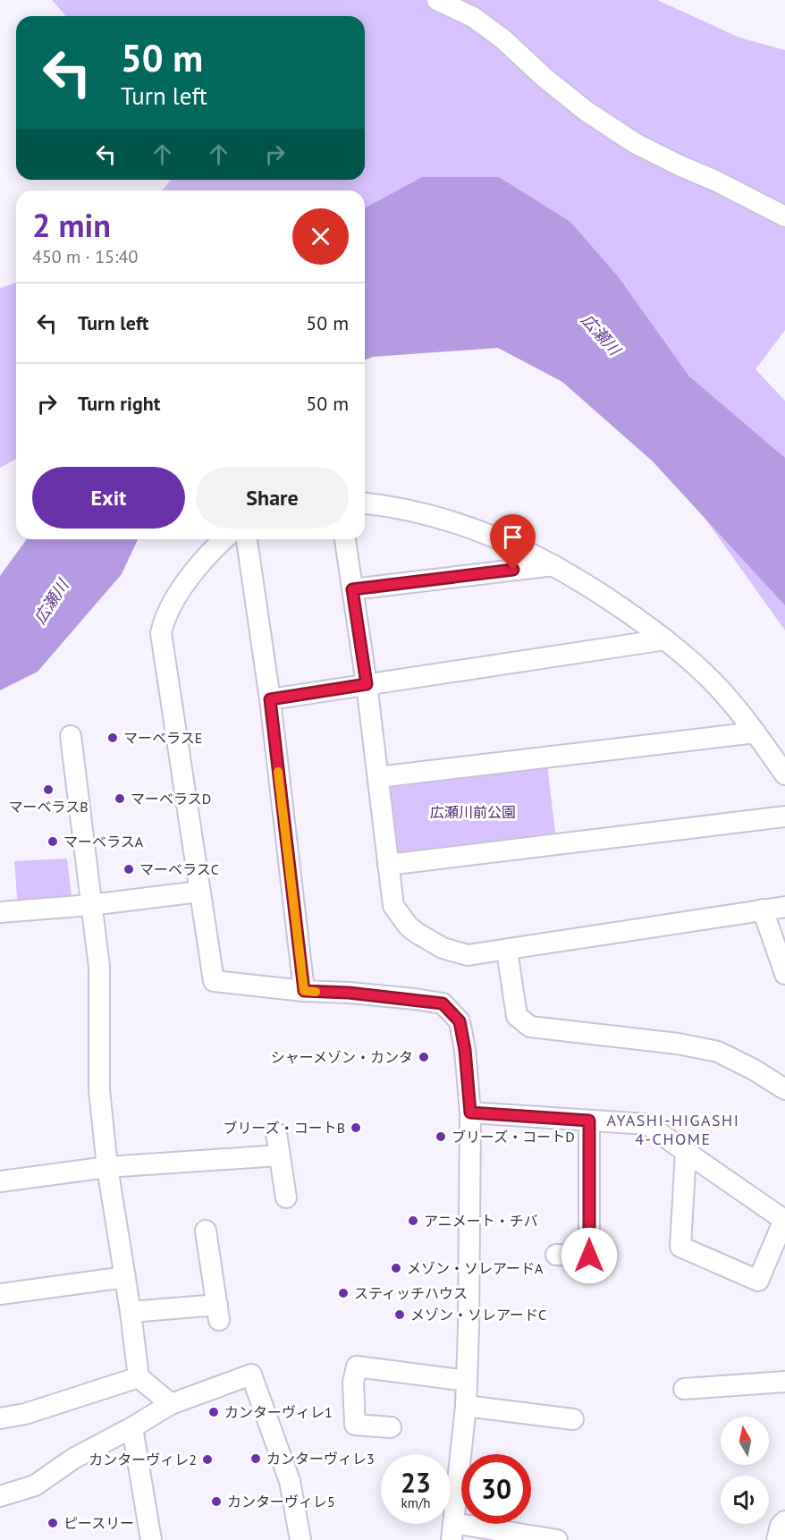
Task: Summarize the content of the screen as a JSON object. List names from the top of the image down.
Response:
{
  "districts": ["AYASHI-HIGASHI 4-CHOME"],
  "water": ["広瀬川"],
  "parks": ["広瀬川前公園"],
  "places": [
    "マーベラスE",
    "マーベラスB",
    "マーベラスD",
    "マーベラスA",
    "マーベラスC",
    "シャーメゾン・カンタ",
    "ブリーズ・コートB",
    "ブリーズ・コートD",
    "アニメート・チバ",
    "メゾン・ソレアードA",
    "スティッチハウス",
    "メゾン・ソレアードC",
    "カンターヴィレ1",
    "カンターヴィレ3",
    "カンターヴィレ2",
    "カンターヴィレ5",
    "ピースリー"
  ],
  "north": "top",
  "page": {
    "turn": ["50 m", "Turn left"],
    "heading": ["2 min", "450 m · 15:40"],
    "list": [
      {
        "name": "Turn left",
        "value": "50 m"
      },
      {
        "name": "Turn right",
        "value": "50 m"
      }
    ],
    "buttons": ["Exit", "Share"],
    "speed": "23 km/h",
    "limit": "30"
  }
}
